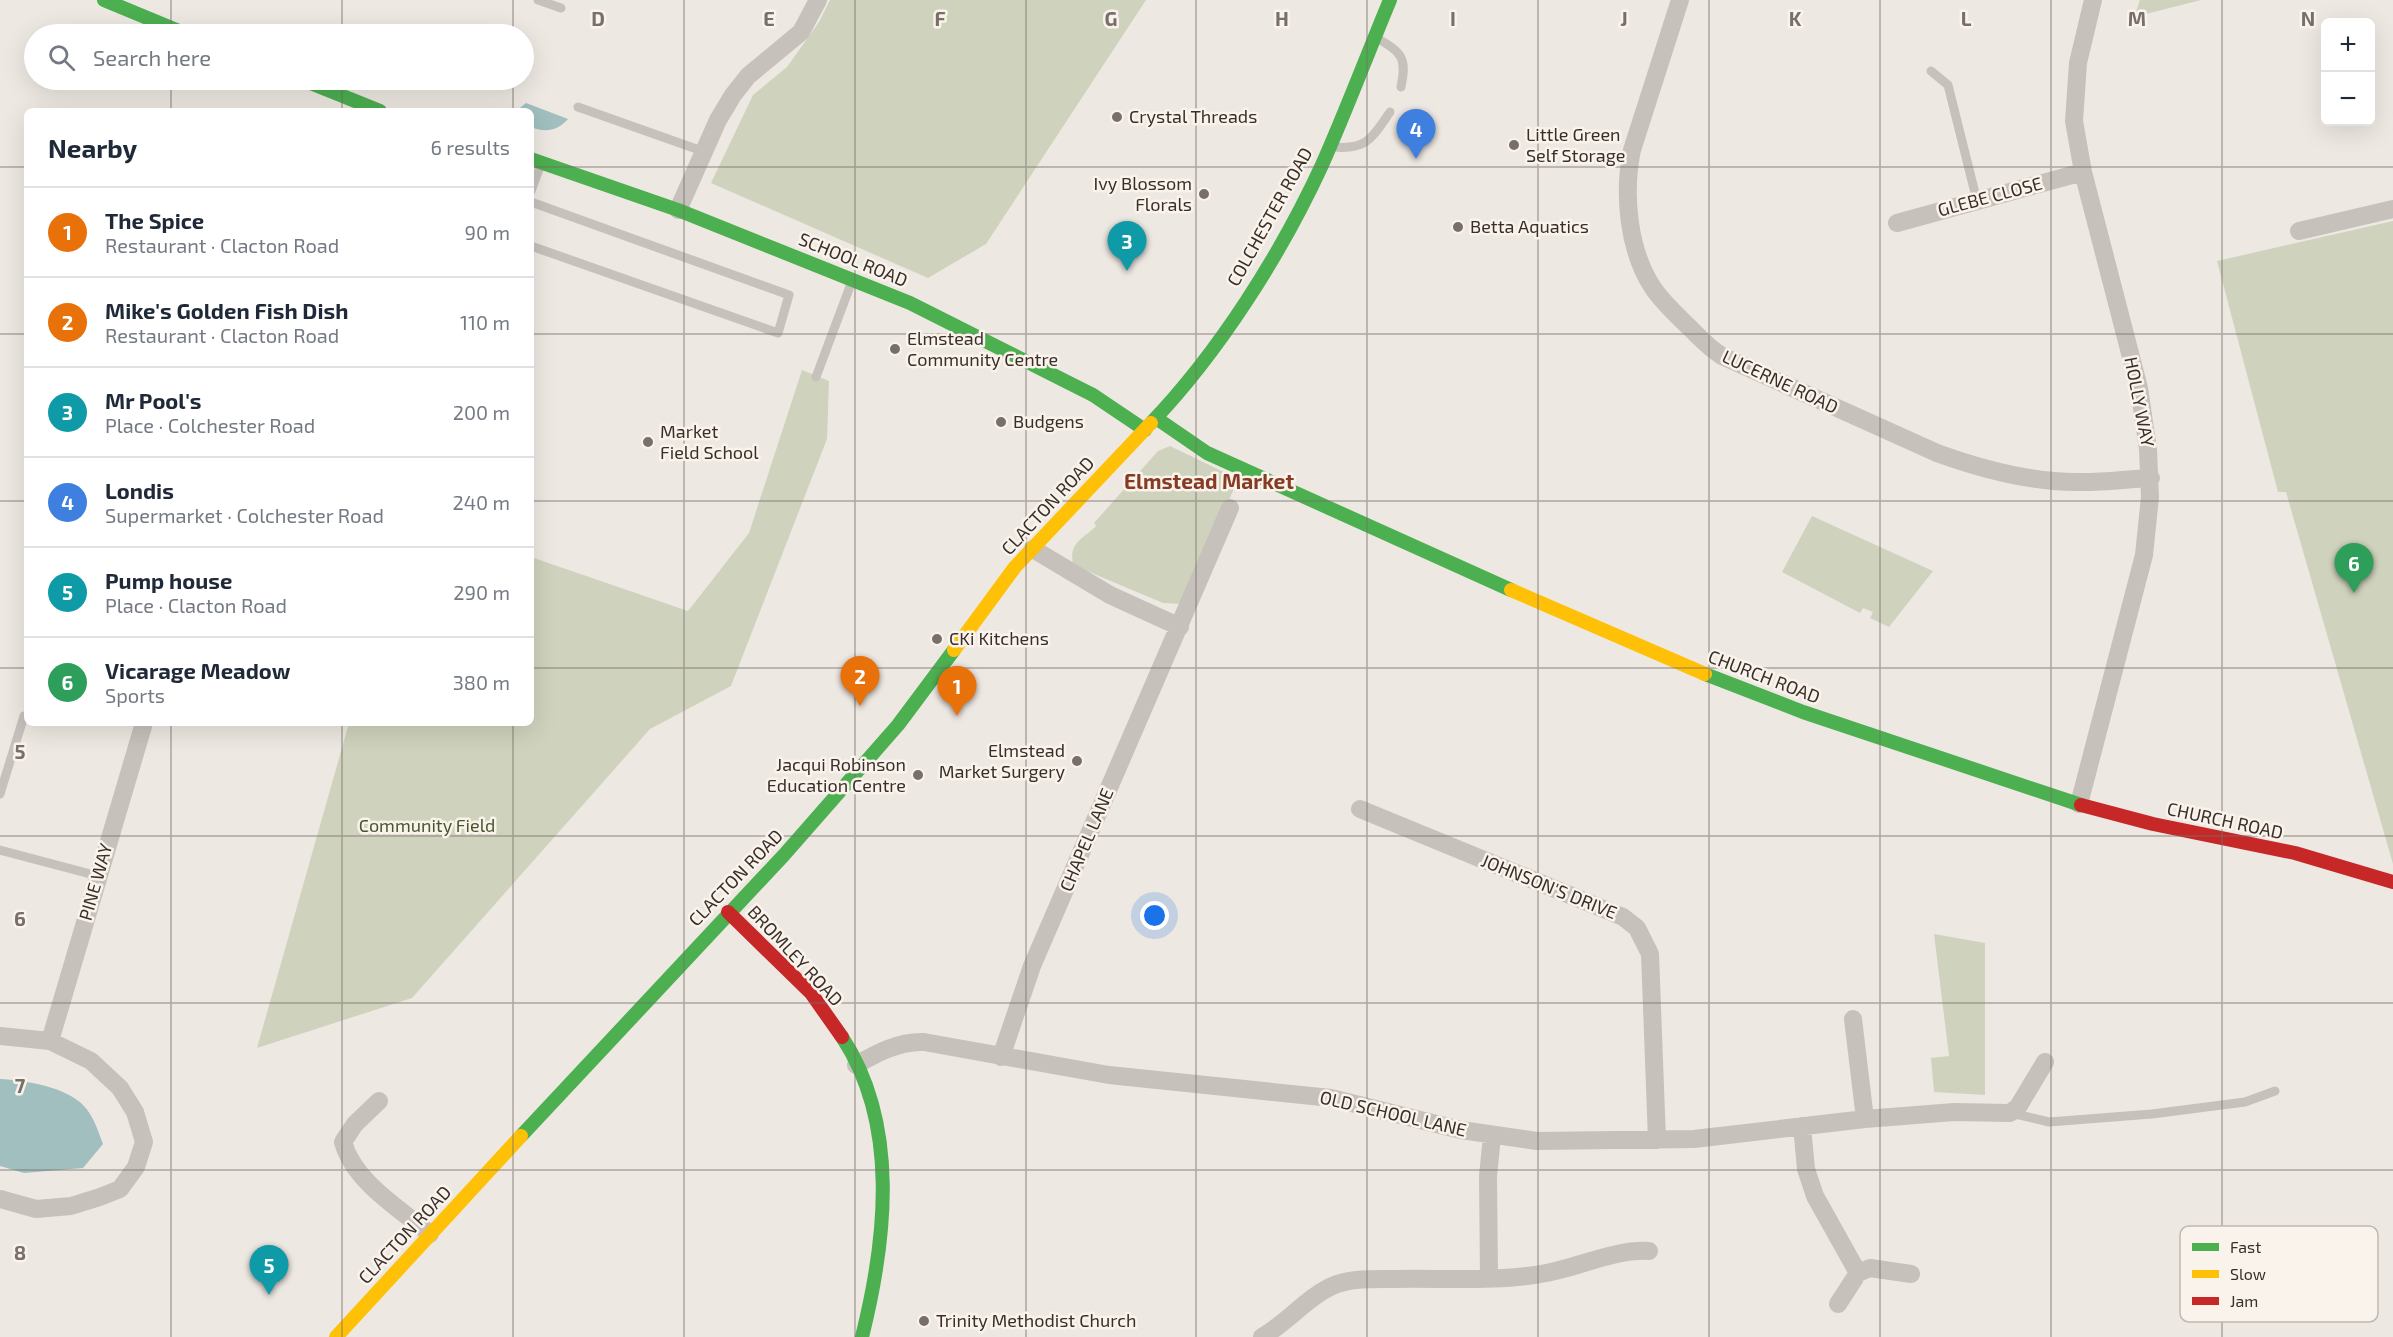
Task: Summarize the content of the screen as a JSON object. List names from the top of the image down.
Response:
{
  "streets": {
    "street": [
      "GLEBE CLOSE",
      "COLCHESTER ROAD",
      "SCHOOL ROAD",
      "LUCERNE ROAD",
      "HOLLY WAY",
      "CLACTON ROAD",
      "CHURCH ROAD",
      "CHAPEL LANE",
      "PINE WAY",
      "JOHNSON'S DRIVE",
      "BROMLEY ROAD",
      "OLD SCHOOL LANE"
    ]
  },
  "crossings": [
    ["GLEBE CLOSE", "HOLLY WAY"],
    ["COLCHESTER ROAD", "SCHOOL ROAD"],
    ["COLCHESTER ROAD", "CLACTON ROAD"],
    ["COLCHESTER ROAD", "CHURCH ROAD"],
    ["SCHOOL ROAD", "CLACTON ROAD"],
    ["LUCERNE ROAD", "HOLLY WAY"],
    ["HOLLY WAY", "CHURCH ROAD"],
    ["CLACTON ROAD", "BROMLEY ROAD"],
    ["CHAPEL LANE", "OLD SCHOOL LANE"],
    ["JOHNSON'S DRIVE", "OLD SCHOOL LANE"],
    ["BROMLEY ROAD", "OLD SCHOOL LANE"]
  ],
  "districts": ["Elmstead Market"],
  "parks": ["Community Field"],
  "places": [
    "Crystal Threads",
    "Little Green Self Storage",
    "Ivy Blossom Florals",
    "Betta Aquatics",
    "Elmstead Community Centre",
    "Budgens",
    "Market Field School",
    "CKi Kitchens",
    "Elmstead Market Surgery",
    "Jacqui Robinson Education Centre",
    "Trinity Methodist Church"
  ],
  "legend": ["Fast", "Slow", "Jam"],
  "page": {
    "map_buttons": ["+", "−"],
    "search": "Search here",
    "heading": ["Nearby", "6 results"],
    "pins": [
      "4",
      "3",
      "6",
      "2",
      "1",
      "5"
    ],
    "list": [
      {
        "mark": "1",
        "name": "The Spice",
        "note": "Restaurant · Clacton Road",
        "value": "90 m"
      },
      {
        "mark": "2",
        "name": "Mike's Golden Fish Dish",
        "note": "Restaurant · Clacton Road",
        "value": "110 m"
      },
      {
        "mark": "3",
        "name": "Mr Pool's",
        "note": "Place · Colchester Road",
        "value": "200 m"
      },
      {
        "mark": "4",
        "name": "Londis",
        "note": "Supermarket · Colchester Road",
        "value": "240 m"
      },
      {
        "mark": "5",
        "name": "Pump house",
        "note": "Place · Clacton Road",
        "value": "290 m"
      },
      {
        "mark": "6",
        "name": "Vicarage Meadow",
        "note": "Sports",
        "value": "380 m"
      }
    ]
  },
  "grid": {
    "columns": [
      "D",
      "E",
      "F",
      "G",
      "H",
      "I",
      "J",
      "K",
      "L",
      "M",
      "N"
    ],
    "rows": [
      "5",
      "6",
      "7",
      "8"
    ]
  }
}
